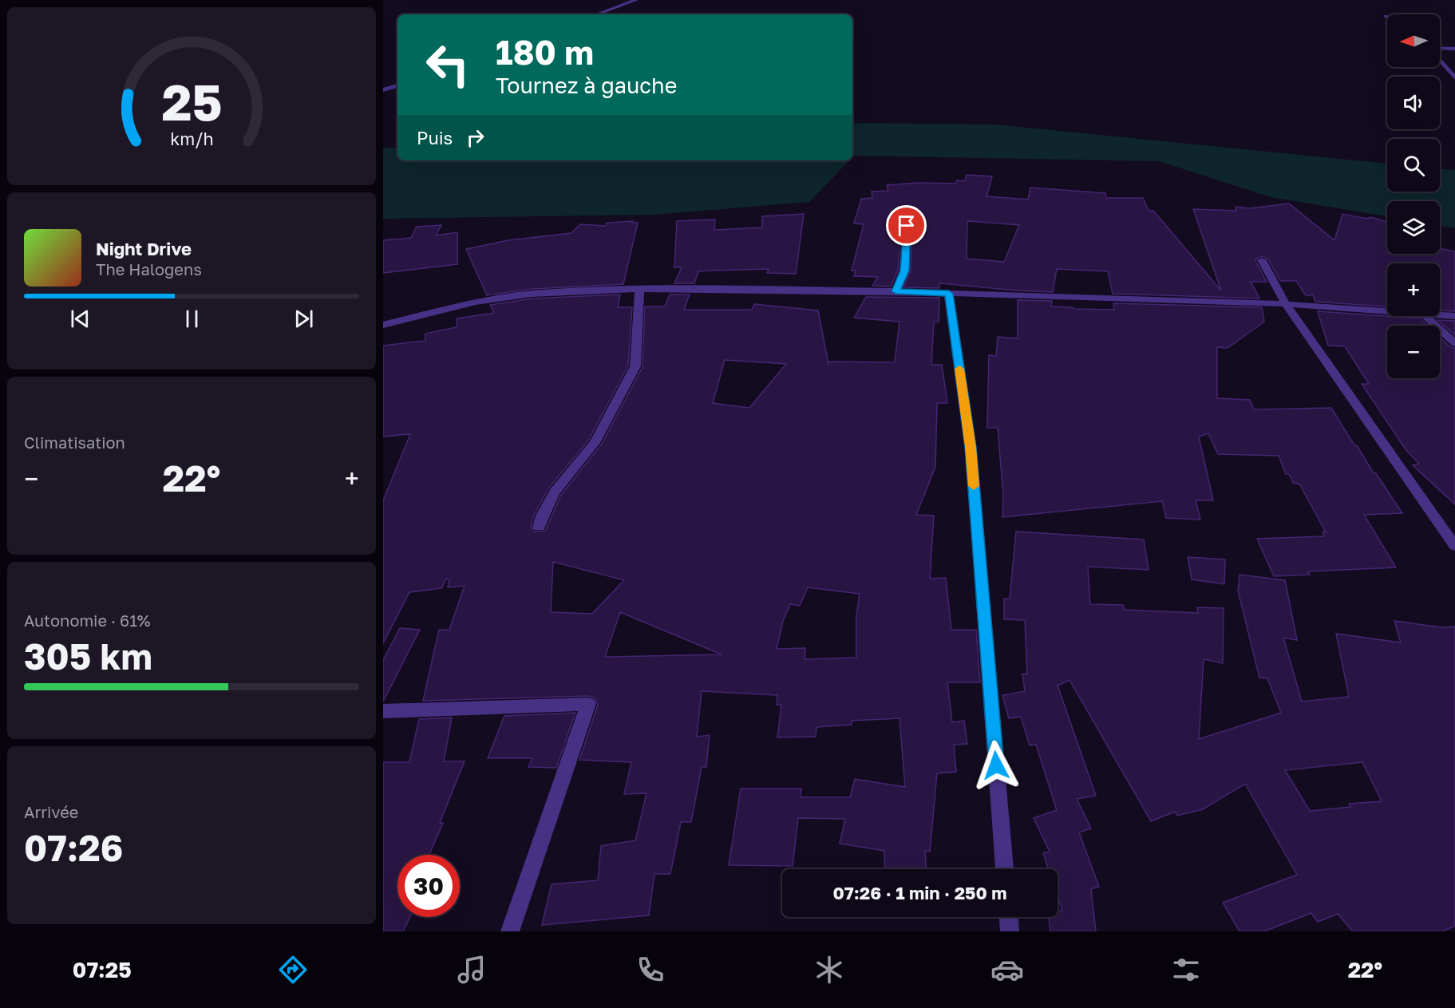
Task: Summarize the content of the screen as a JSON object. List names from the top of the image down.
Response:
{
  "north": "left",
  "page": {
    "map_buttons": ["+", "−"],
    "turn": ["180 m", "Tournez à gauche"],
    "then": "Puis",
    "song": ["Night Drive", "The Halogens"],
    "tile": [
      "Climatisation",
      ["Autonomie · 61%", "305 km"],
      ["Arrivée", "07:26"]
    ],
    "heat": ["−", "22°", "+"],
    "limit": "30",
    "trip": "07:26 · 1 min · 250 m",
    "tabs": ["07:25", "22°"],
    "gauge": ["25", "km/h"]
  }
}
